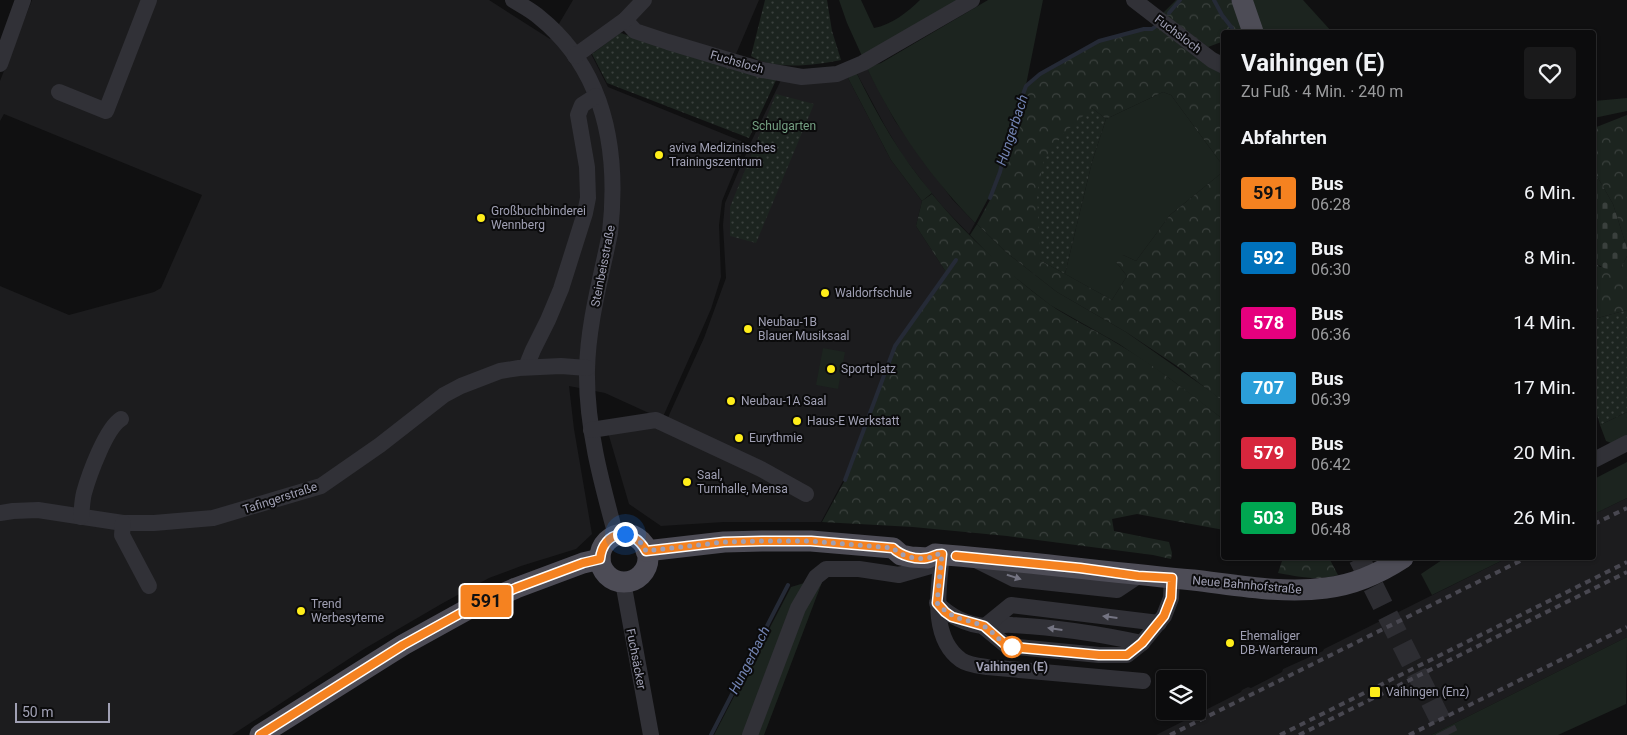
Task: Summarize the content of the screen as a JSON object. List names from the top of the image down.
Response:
{
  "streets": {
    "main road": ["Neue Bahnhofstraße"],
    "street": [
      "Fuchsloch",
      "Steinbeisstraße",
      "Tafingerstraße",
      "Fuchsäcker"
    ]
  },
  "crossings": [
    ["Steinbeisstraße", "Tafingerstraße"],
    ["Steinbeisstraße", "Neue Bahnhofstraße"],
    ["Steinbeisstraße", "Fuchsäcker"],
    ["Neue Bahnhofstraße", "Fuchsäcker"]
  ],
  "water": ["Hungerbach"],
  "parks": ["Schulgarten"],
  "places": {
    "other": [
      "aviva Medizinisches Trainingszentrum",
      "Großbuchbinderei Wennberg",
      "Waldorfschule",
      "Neubau-1B Blauer Musiksaal",
      "Sportplatz",
      "Neubau-1A Saal",
      "Haus-E Werkstatt",
      "Eurythmie",
      "Saal, Turnhalle, Mensa",
      "Trend Werbesyteme",
      "Ehemaliger DB-Warteraum",
      "Vaihingen (E)"
    ],
    "transit": ["Vaihingen (Enz)"]
  },
  "lines": ["bus line 591"],
  "scale_bar": "50 m",
  "page": {
    "on_map": "591",
    "heading": [
      ["Vaihingen (E)", "Zu Fuß · 4 Min. · 240 m"],
      "Abfahrten"
    ],
    "list": [
      {
        "mark": "591",
        "name": "Bus",
        "note": "06:28",
        "value": "6 Min."
      },
      {
        "mark": "592",
        "name": "Bus",
        "note": "06:30",
        "value": "8 Min."
      },
      {
        "mark": "578",
        "name": "Bus",
        "note": "06:36",
        "value": "14 Min."
      },
      {
        "mark": "707",
        "name": "Bus",
        "note": "06:39",
        "value": "17 Min."
      },
      {
        "mark": "579",
        "name": "Bus",
        "note": "06:42",
        "value": "20 Min."
      },
      {
        "mark": "503",
        "name": "Bus",
        "note": "06:48",
        "value": "26 Min."
      }
    ],
    "scale": "50 m"
  }
}
